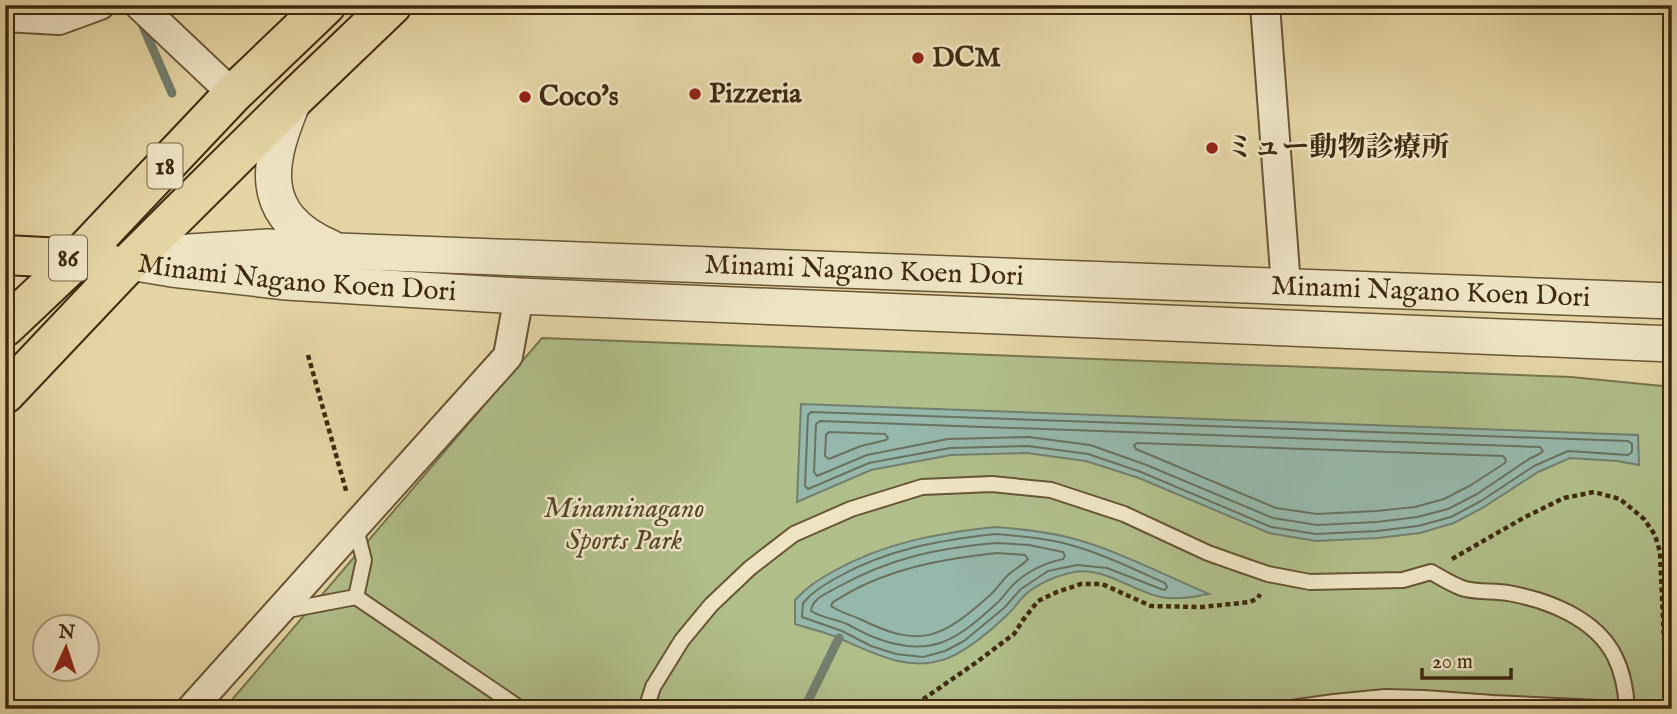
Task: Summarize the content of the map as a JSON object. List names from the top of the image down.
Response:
{
  "streets": {
    "main road": ["18", "86"],
    "street": ["Minami Nagano Koen Dori"]
  },
  "crossings": [
    ["18", "86"],
    ["18", "Minami Nagano Koen Dori"],
    ["86", "Minami Nagano Koen Dori"]
  ],
  "parks": ["Minaminagano Sports Park"],
  "places": [
    "DCM",
    "Pizzeria",
    "Coco's",
    "ミュー動物診療所"
  ],
  "scale_bar": "20 m",
  "north": "top"
}
